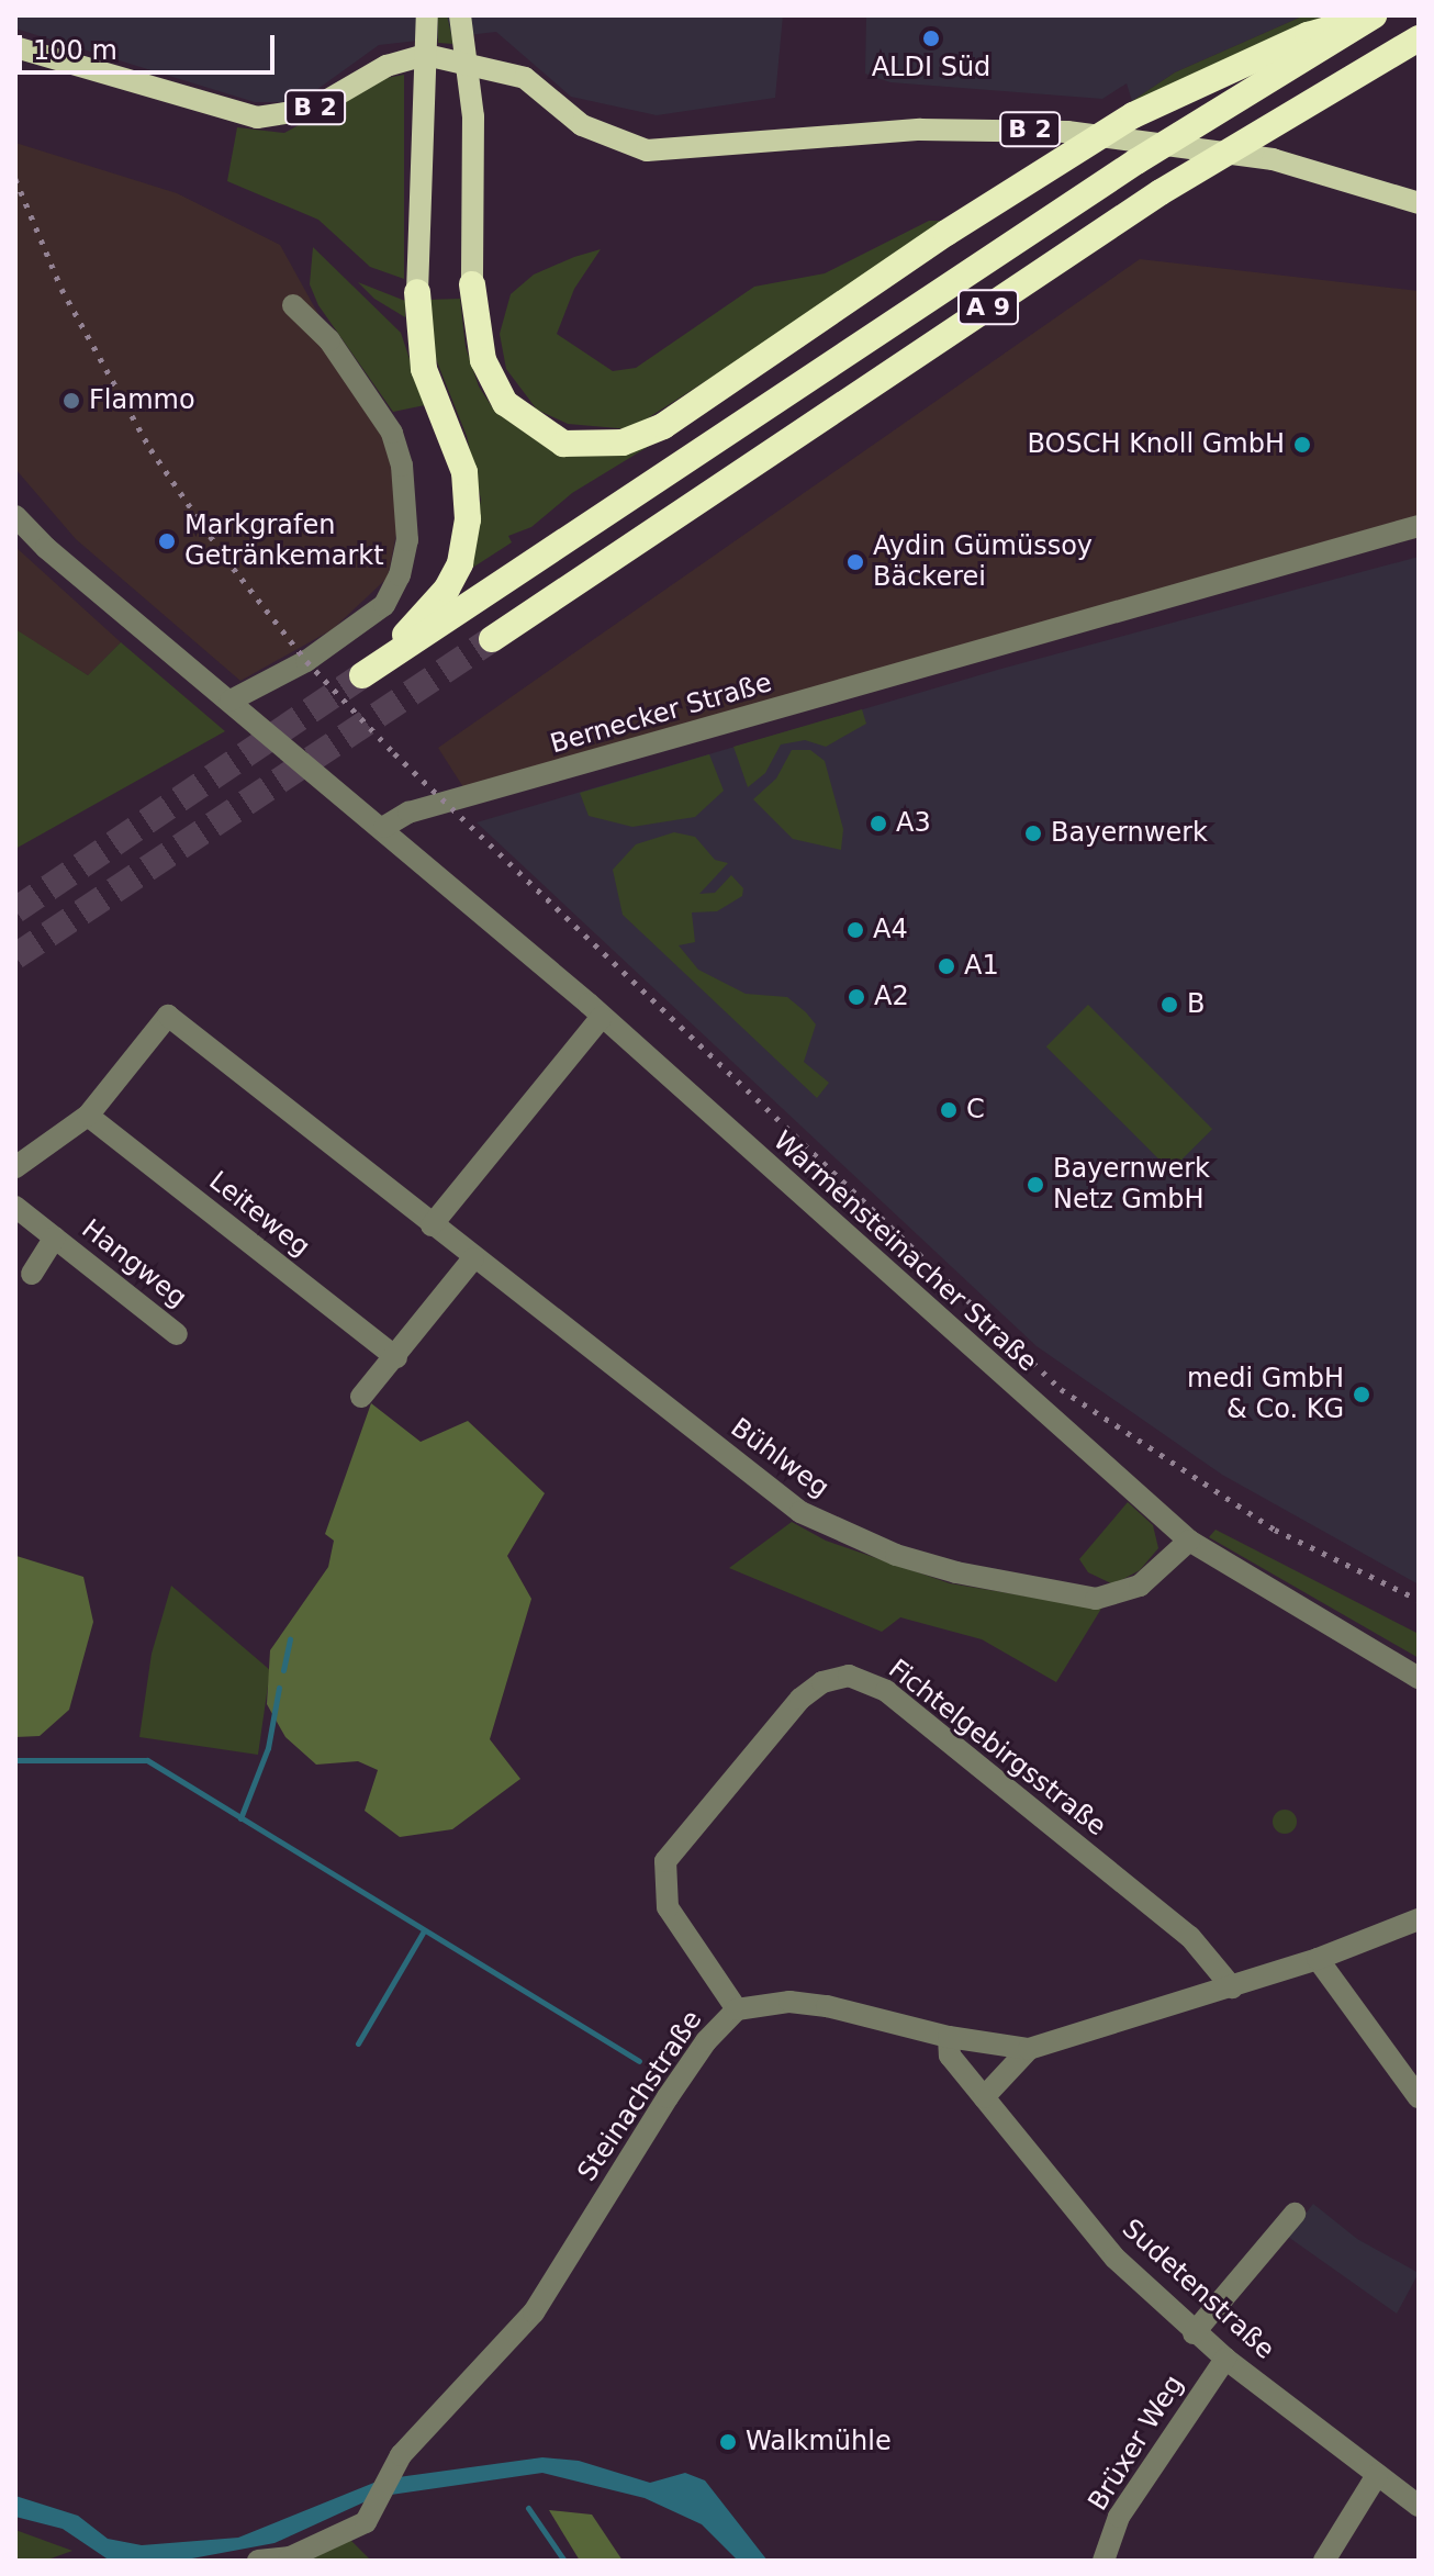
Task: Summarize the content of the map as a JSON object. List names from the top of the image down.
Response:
{
  "streets": {
    "highway": ["A 9"],
    "main road": ["B 2"],
    "street": [
      "Bernecker Straße",
      "Leiteweg",
      "Warmensteinacher Straße",
      "Hangweg",
      "Bühlweg",
      "Fichtelgebirgsstraße",
      "Steinachstraße",
      "Sudetenstraße",
      "Brüxer Weg"
    ]
  },
  "crossings": [
    ["Bernecker Straße", "Warmensteinacher Straße"],
    ["Leiteweg", "Bühlweg"],
    ["Warmensteinacher Straße", "Bühlweg"],
    ["Fichtelgebirgsstraße", "Steinachstraße"],
    ["Steinachstraße", "Sudetenstraße"],
    ["Sudetenstraße", "Brüxer Weg"]
  ],
  "places": [
    "ALDI Süd",
    "Flammo",
    "BOSCH Knoll GmbH",
    "Markgrafen Getränkemarkt",
    "Aydin Gümüssoy Bäckerei",
    "A3",
    "Bayernwerk",
    "A4",
    "A1",
    "A2",
    "B",
    "C",
    "Bayernwerk Netz GmbH",
    "medi GmbH & Co. KG",
    "Walkmühle"
  ],
  "scale_bar": "100 m"
}
